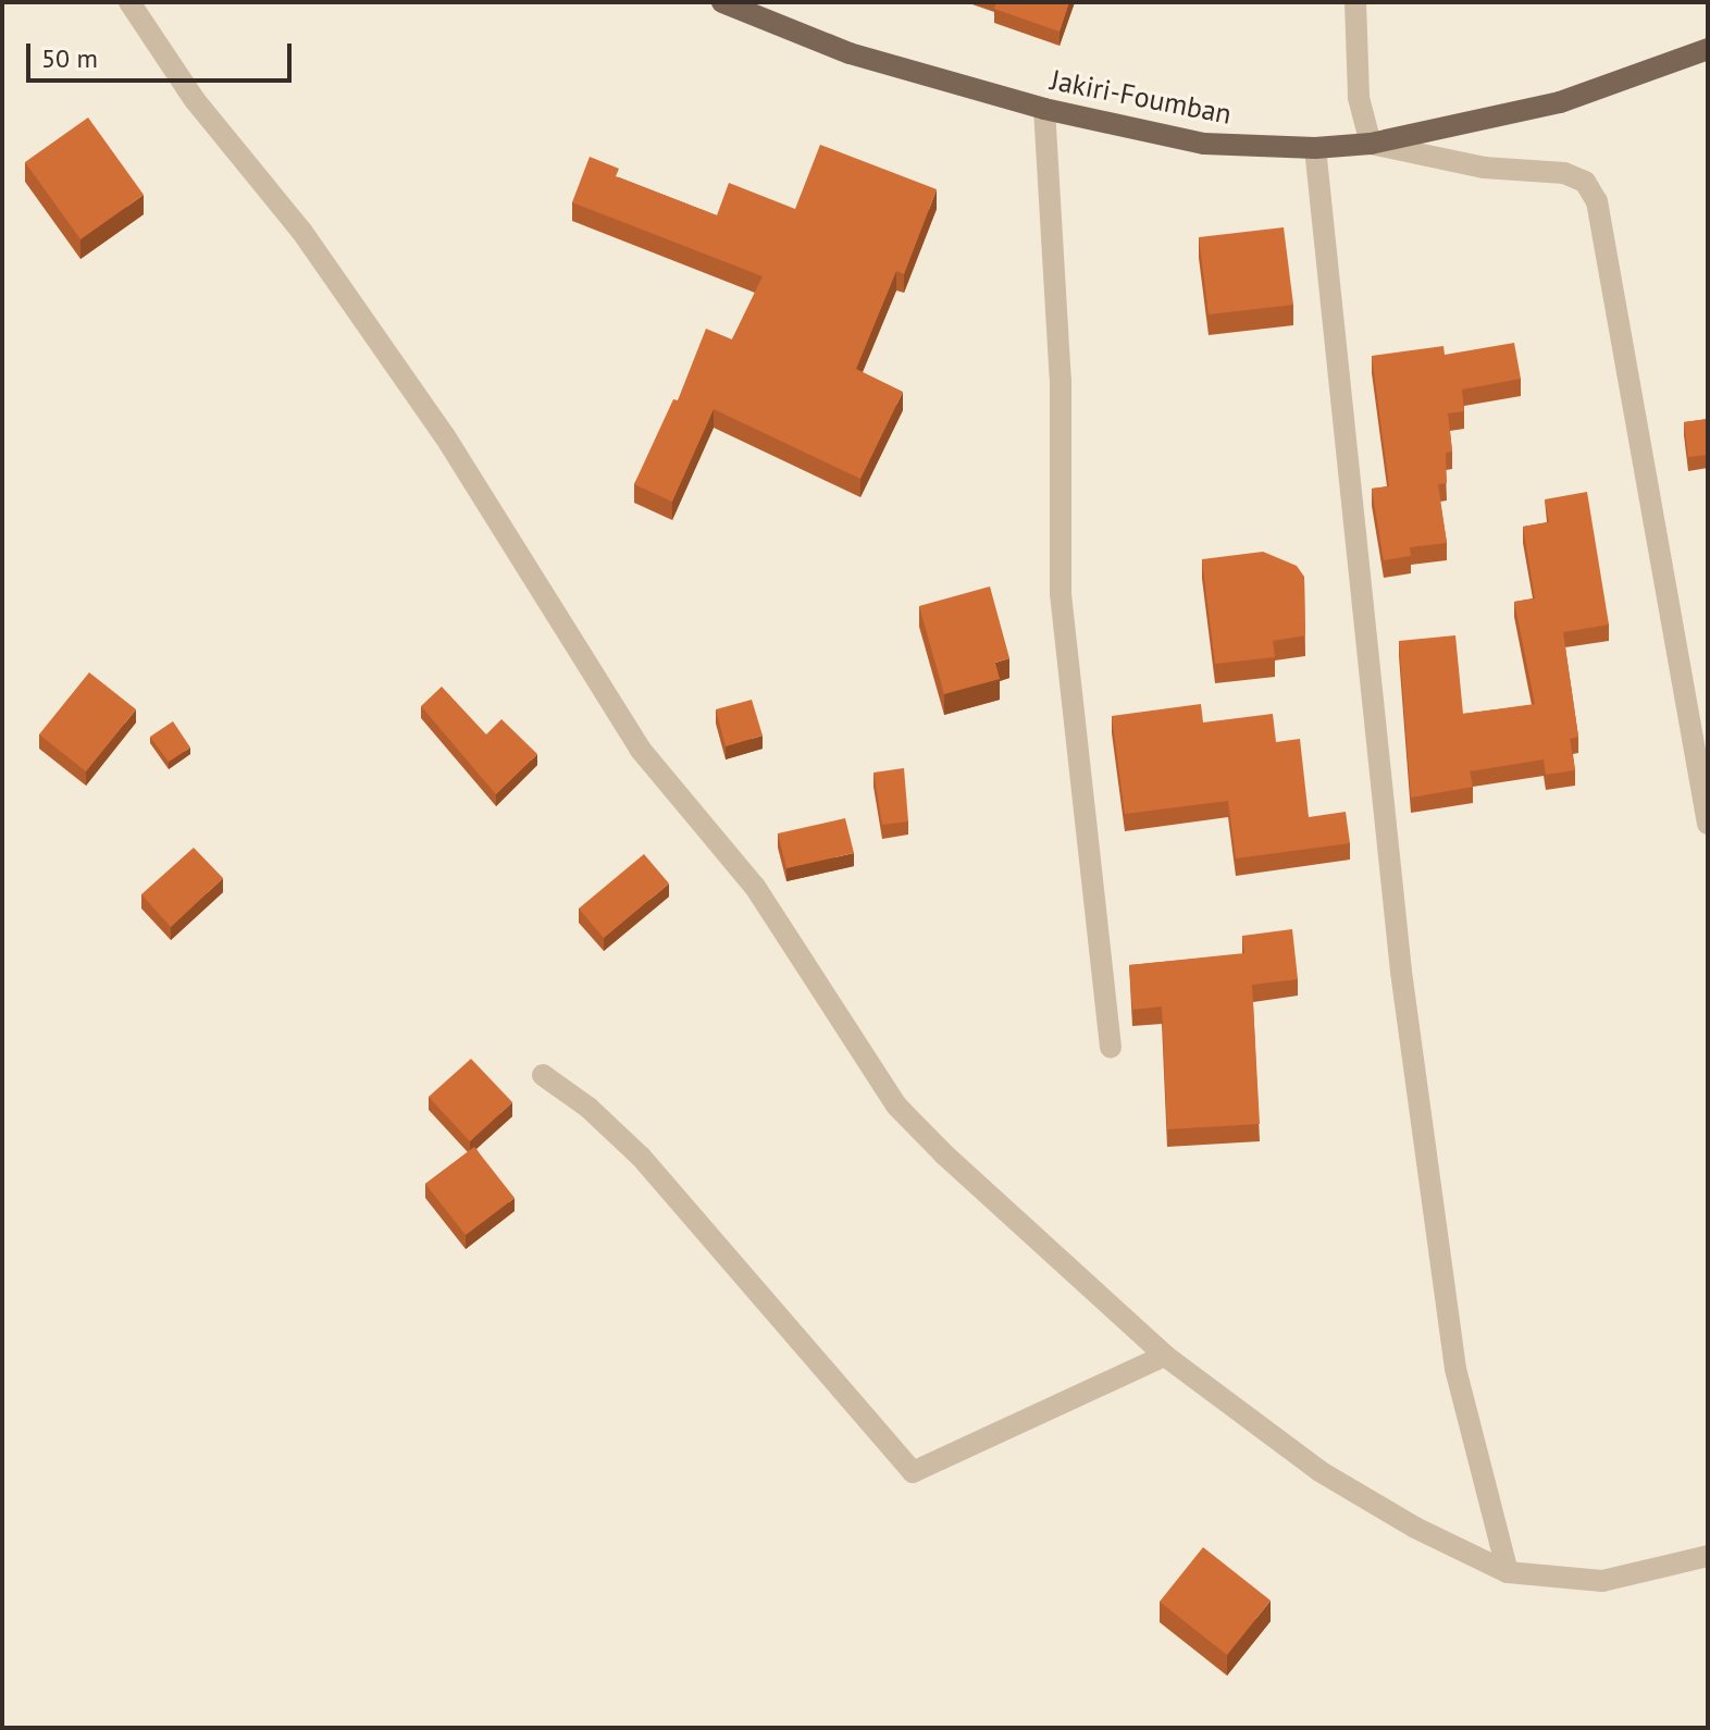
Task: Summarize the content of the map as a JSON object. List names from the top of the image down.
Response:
{
  "streets": {
    "main road": ["Jakiri-Foumban"]
  },
  "scale_bar": "50 m"
}
